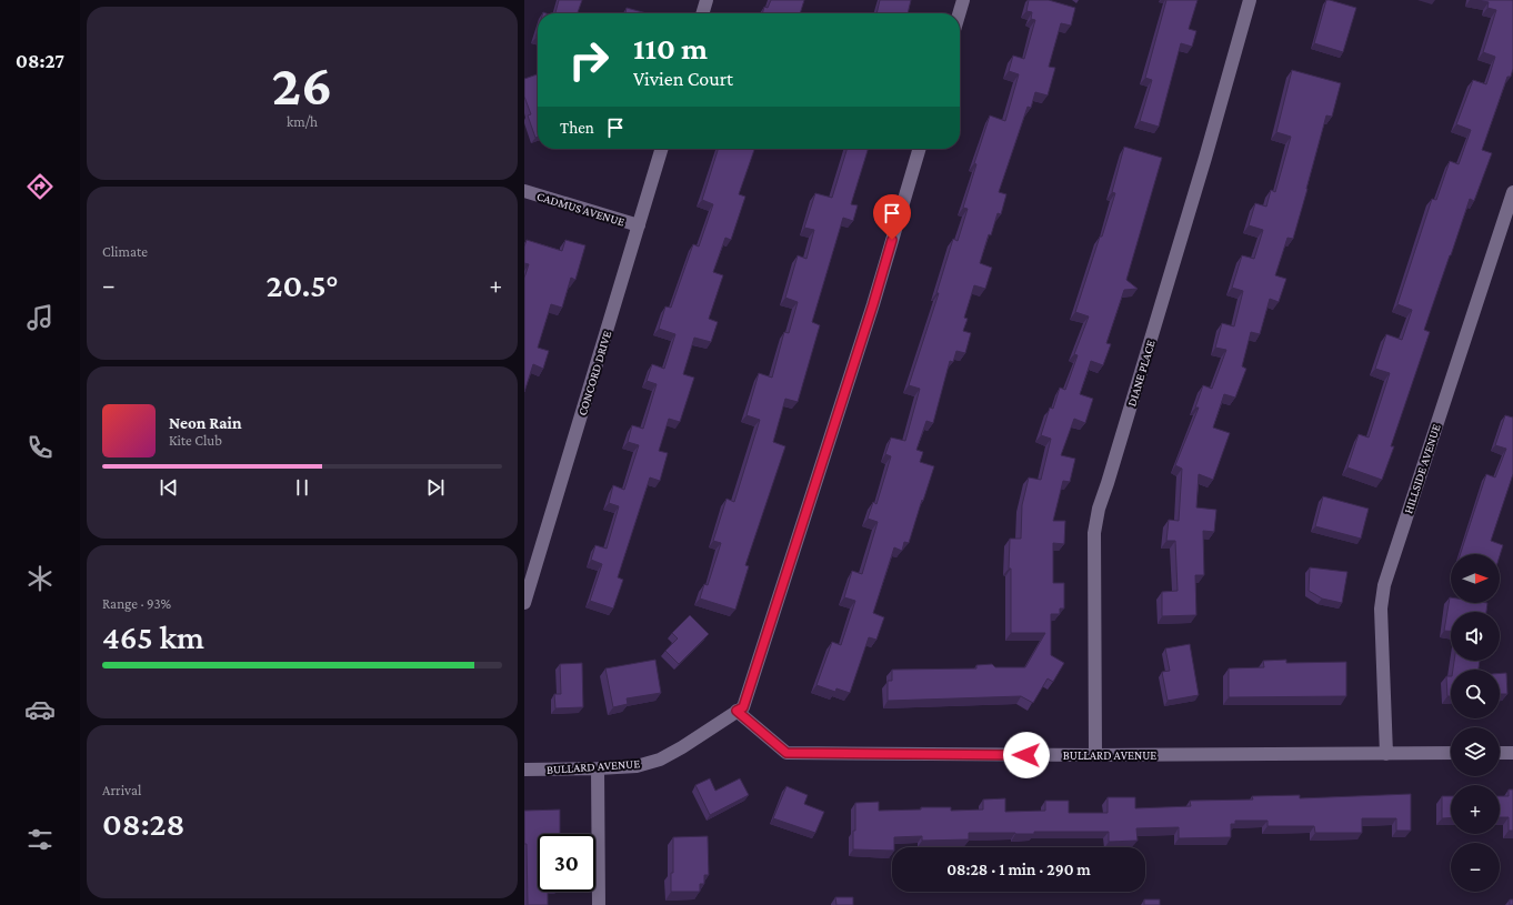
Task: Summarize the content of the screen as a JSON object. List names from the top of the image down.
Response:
{
  "streets": {
    "street": [
      "CADMUS AVENUE",
      "CONCORD DRIVE",
      "DIANE PLACE",
      "HILLSIDE AVENUE",
      "BULLARD AVENUE"
    ]
  },
  "crossings": [
    ["CADMUS AVENUE", "CONCORD DRIVE"],
    ["DIANE PLACE", "BULLARD AVENUE"],
    ["HILLSIDE AVENUE", "BULLARD AVENUE"]
  ],
  "north": "right",
  "page": {
    "tabs": "08:27",
    "tile": [
      ["26", "km/h"],
      "Climate",
      ["Range · 93%", "465 km"],
      ["Arrival", "08:28"]
    ],
    "turn": ["110 m", "Vivien Court"],
    "then": "Then",
    "heat": ["−", "20.5°", "+"],
    "song": ["Neon Rain", "Kite Club"],
    "map_buttons": ["+", "−"],
    "limit": "30",
    "trip": "08:28 · 1 min · 290 m"
  }
}
